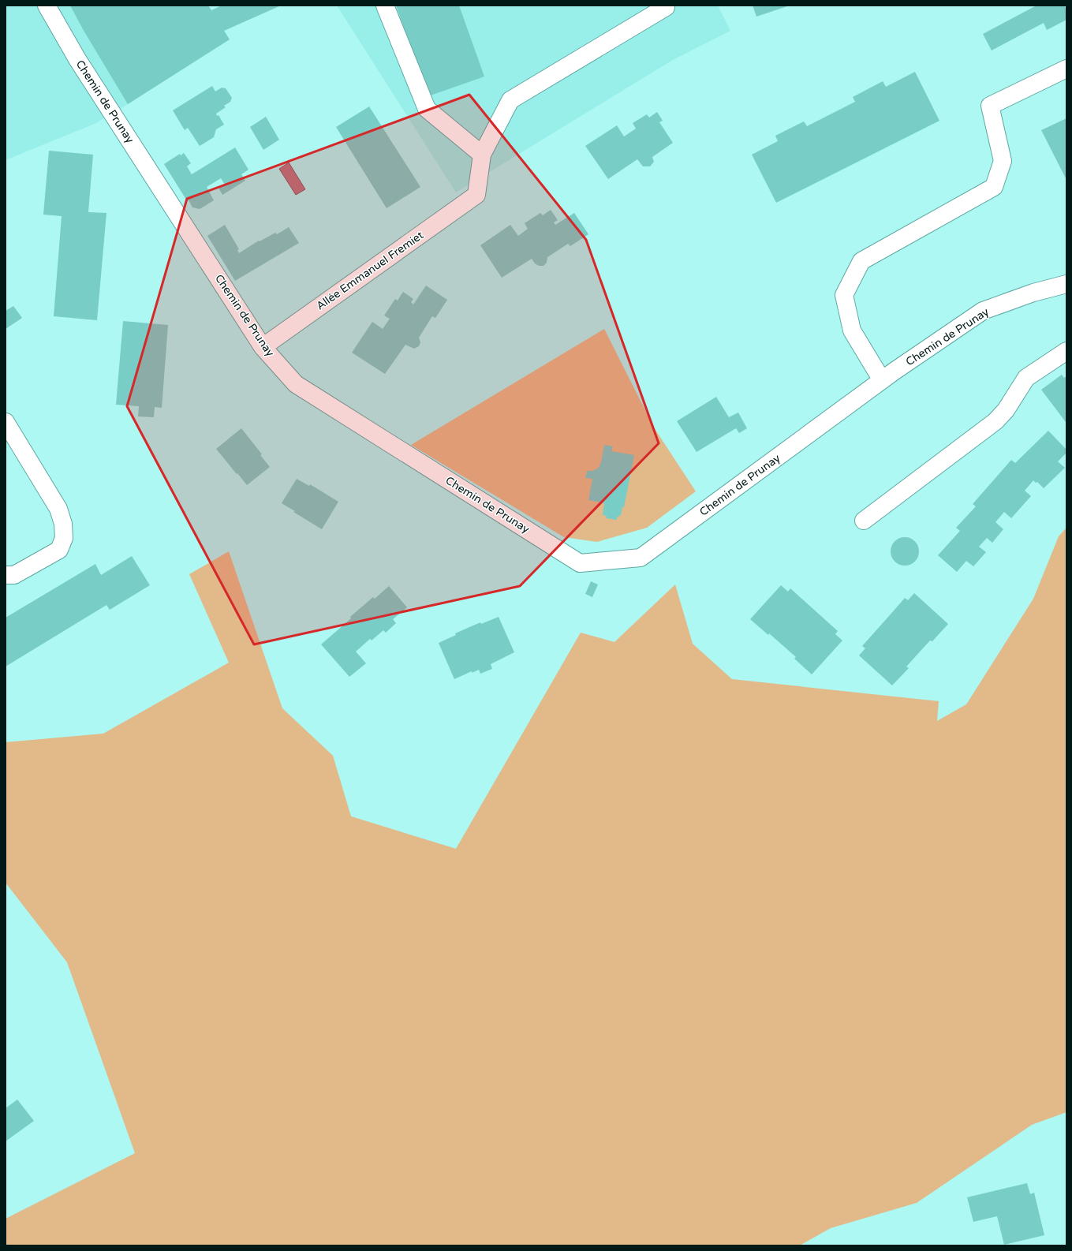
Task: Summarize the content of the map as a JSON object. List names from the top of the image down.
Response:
{
  "streets": {
    "street": ["Chemin de Prunay", "Allée Emmanuel Fremiet"]
  },
  "crossings": [
    ["Chemin de Prunay", "Allée Emmanuel Fremiet"]
  ]
}
